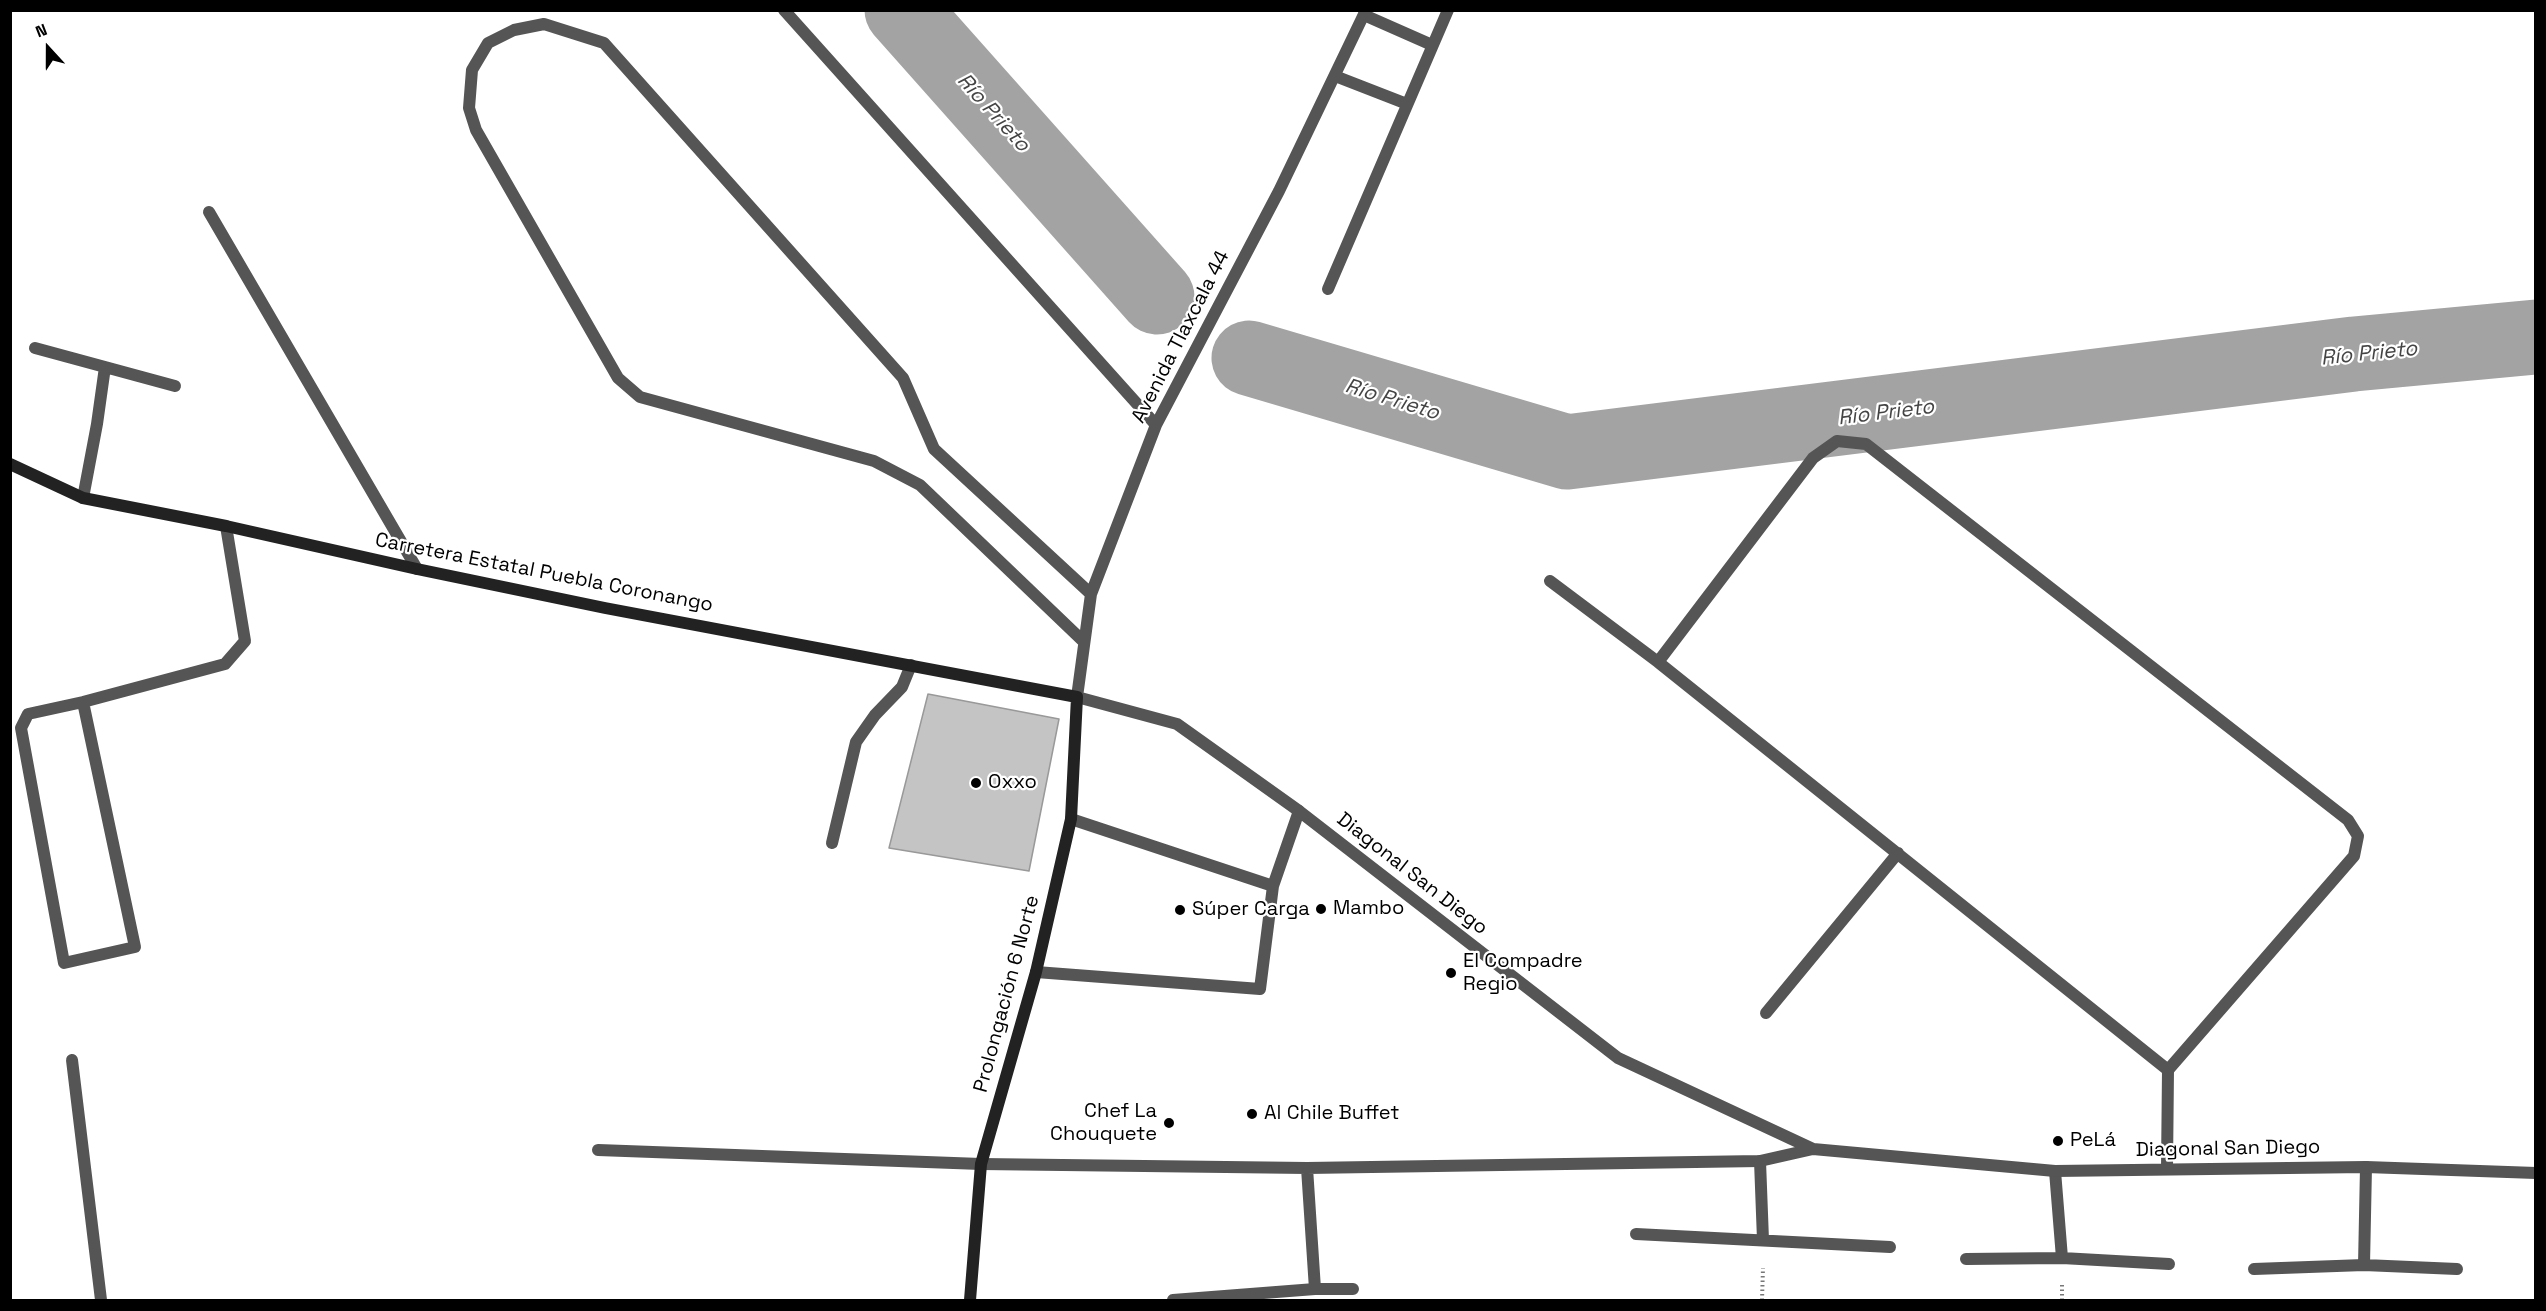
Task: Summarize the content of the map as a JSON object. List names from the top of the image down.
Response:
{
  "streets": {
    "main road": ["Carretera Estatal Puebla Coronango", "Prolongación 6 Norte"],
    "street": ["Avenida Tlaxcala 44", "Diagonal San Diego"]
  },
  "crossings": [
    ["Avenida Tlaxcala 44", "Carretera Estatal Puebla Coronango"],
    ["Avenida Tlaxcala 44", "Diagonal San Diego"],
    ["Avenida Tlaxcala 44", "Prolongación 6 Norte"],
    ["Carretera Estatal Puebla Coronango", "Diagonal San Diego"],
    ["Carretera Estatal Puebla Coronango", "Prolongación 6 Norte"],
    ["Diagonal San Diego", "Prolongación 6 Norte"]
  ],
  "water": ["Río Prieto"],
  "places": [
    "Oxxo",
    "Mambo",
    "Súper Carga",
    "El Compadre Regio",
    "Al Chile Buffet",
    "Chef La Chouquete",
    "PeLá"
  ],
  "north": "top"
}
